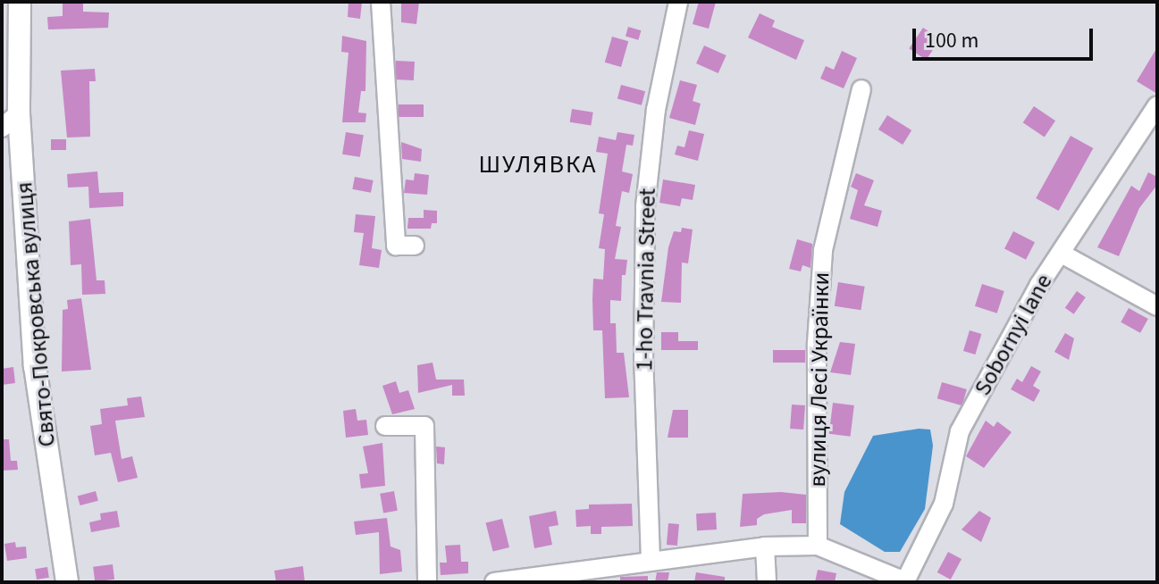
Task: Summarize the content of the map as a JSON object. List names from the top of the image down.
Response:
{
  "streets": {
    "main road": ["Свято-Покровська вулиця"],
    "street": ["1-ho Travnia Street", "Sobornyi lane", "вулиця Лесі Українки"]
  },
  "districts": ["ШУЛЯВКА"],
  "scale_bar": "100 m"
}
